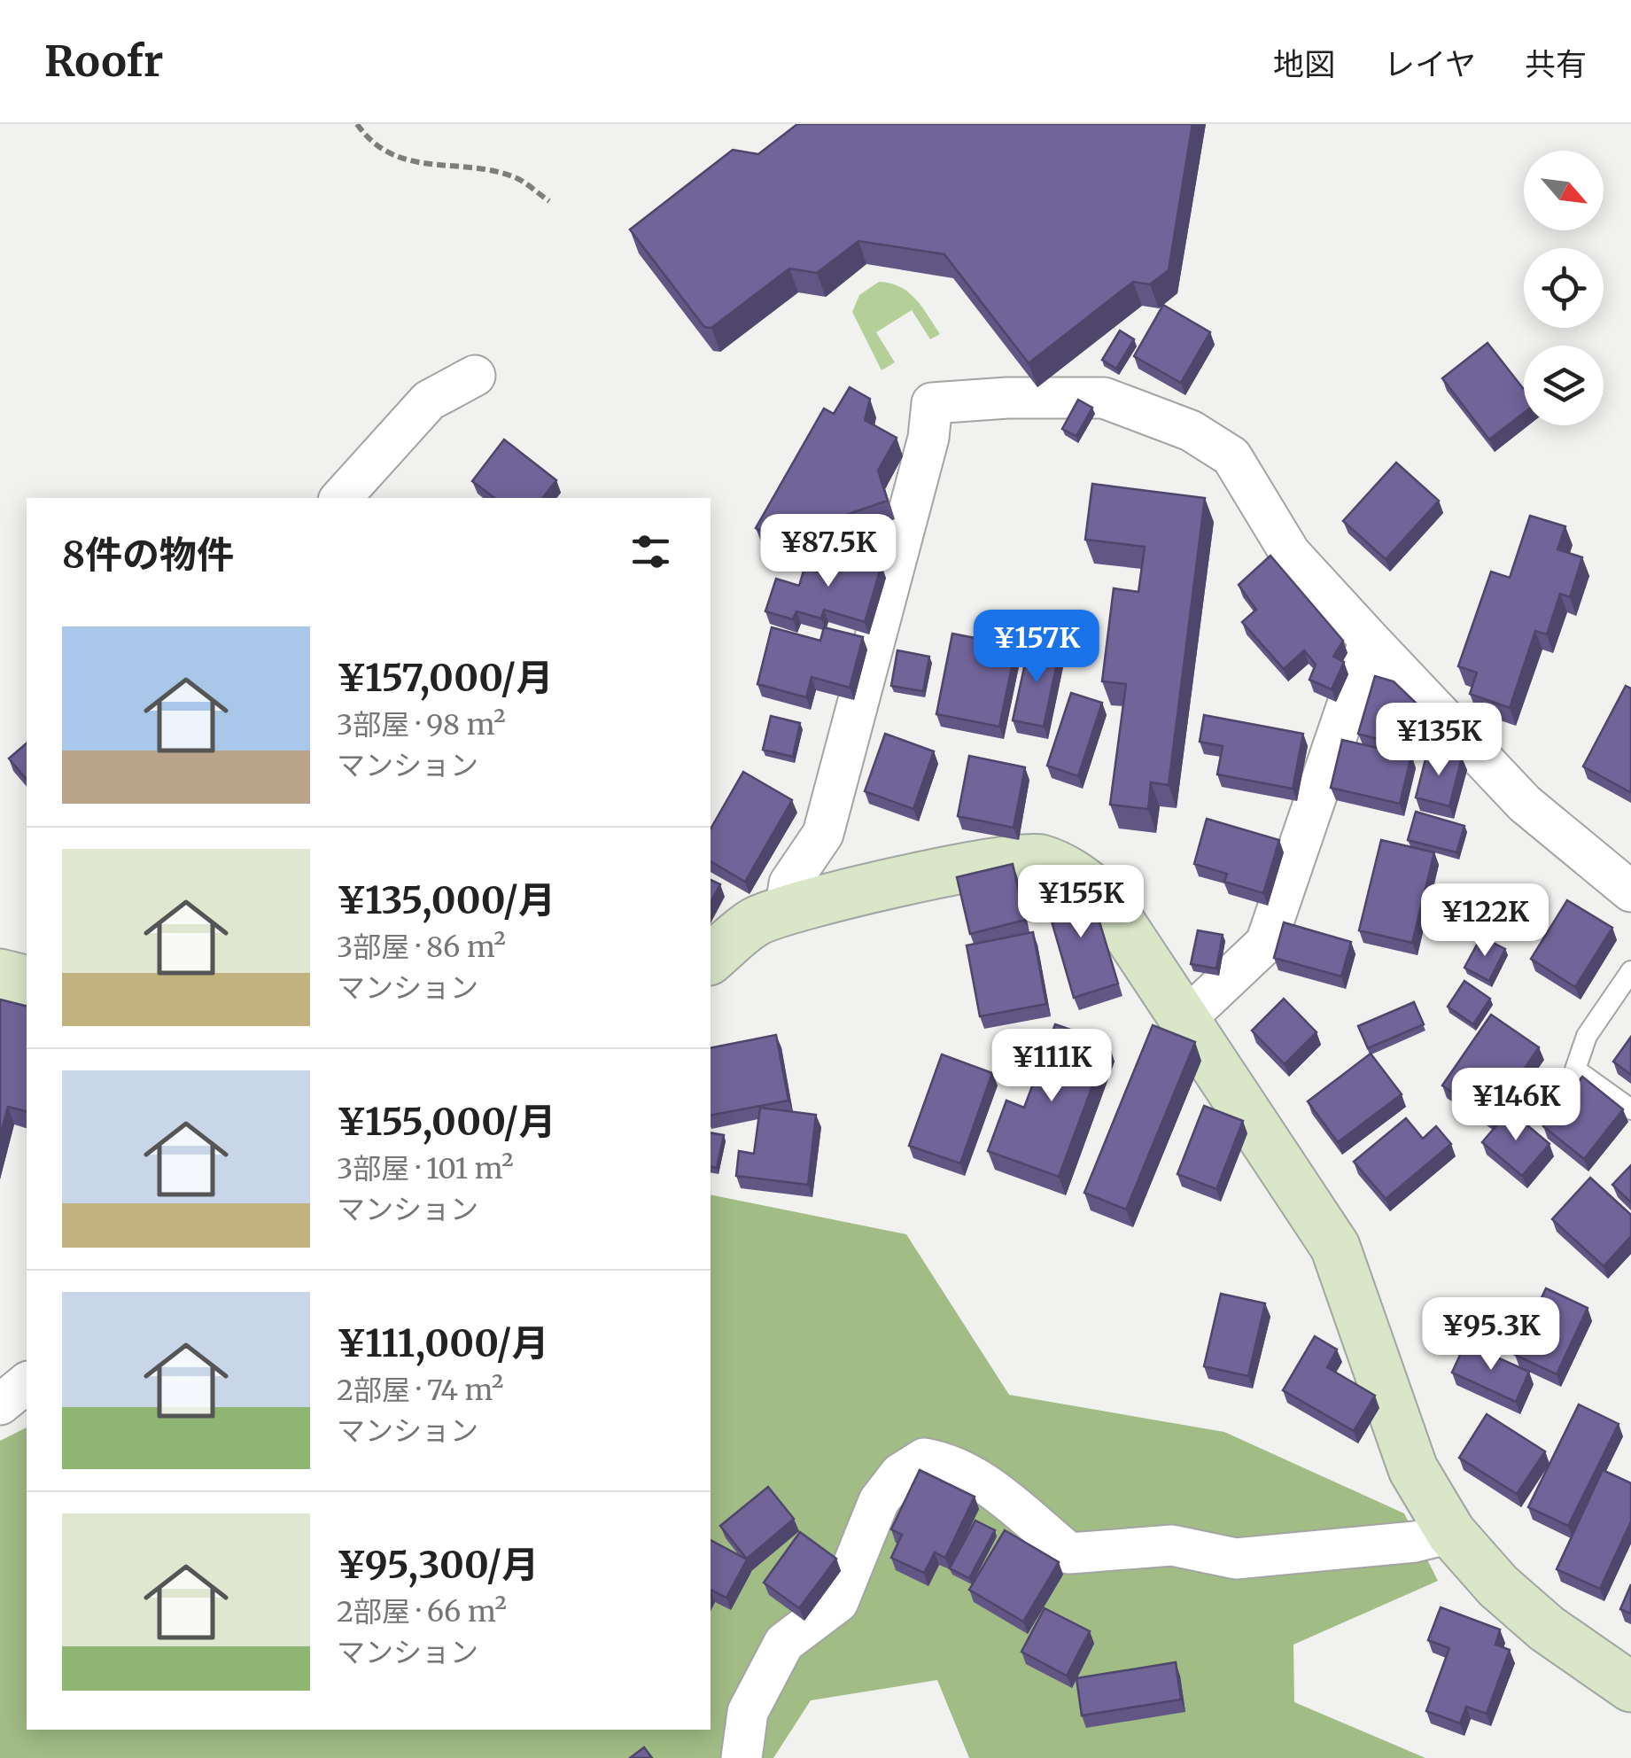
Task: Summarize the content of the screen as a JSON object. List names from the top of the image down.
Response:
{
  "north": "bottom right",
  "page": {
    "header": "Roofr",
    "nav": ["地図", "レイヤ", "共有"],
    "heading": "8件の物件",
    "price": [
      "¥87.5K",
      "¥157K",
      "¥135K",
      "¥155K",
      "¥122K",
      "¥111K",
      "¥146K",
      "¥95.3K"
    ],
    "list": [
      {
        "name": "¥157,000/月",
        "note": "3部屋 · 98 m² · マンション"
      },
      {
        "name": "¥135,000/月",
        "note": "3部屋 · 86 m² · マンション"
      },
      {
        "name": "¥155,000/月",
        "note": "3部屋 · 101 m² · マンション"
      },
      {
        "name": "¥111,000/月",
        "note": "2部屋 · 74 m² · マンション"
      },
      {
        "name": "¥95,300/月",
        "note": "2部屋 · 66 m² · マンション"
      }
    ]
  }
}
